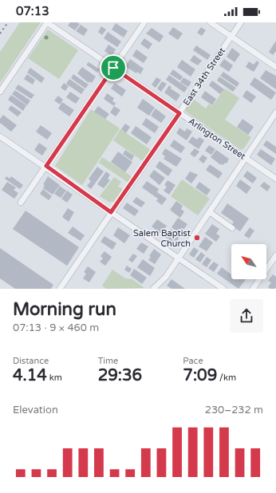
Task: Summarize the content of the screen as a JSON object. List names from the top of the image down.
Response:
{
  "streets": {
    "street": ["East 34th Street", "Arlington Street"]
  },
  "crossings": [
    ["East 34th Street", "Arlington Street"]
  ],
  "places": ["Salem Baptist Church"],
  "north": "top left",
  "page": {
    "status": "07:13",
    "heading": ["Morning run", "07:13 · 9 × 460 m"],
    "stats": [
      ["Distance", "4.14 km"],
      ["Time", "29:36"],
      ["Pace", "7:09 /km"]
    ],
    "chart": ["Elevation", "230–232 m"]
  }
}
